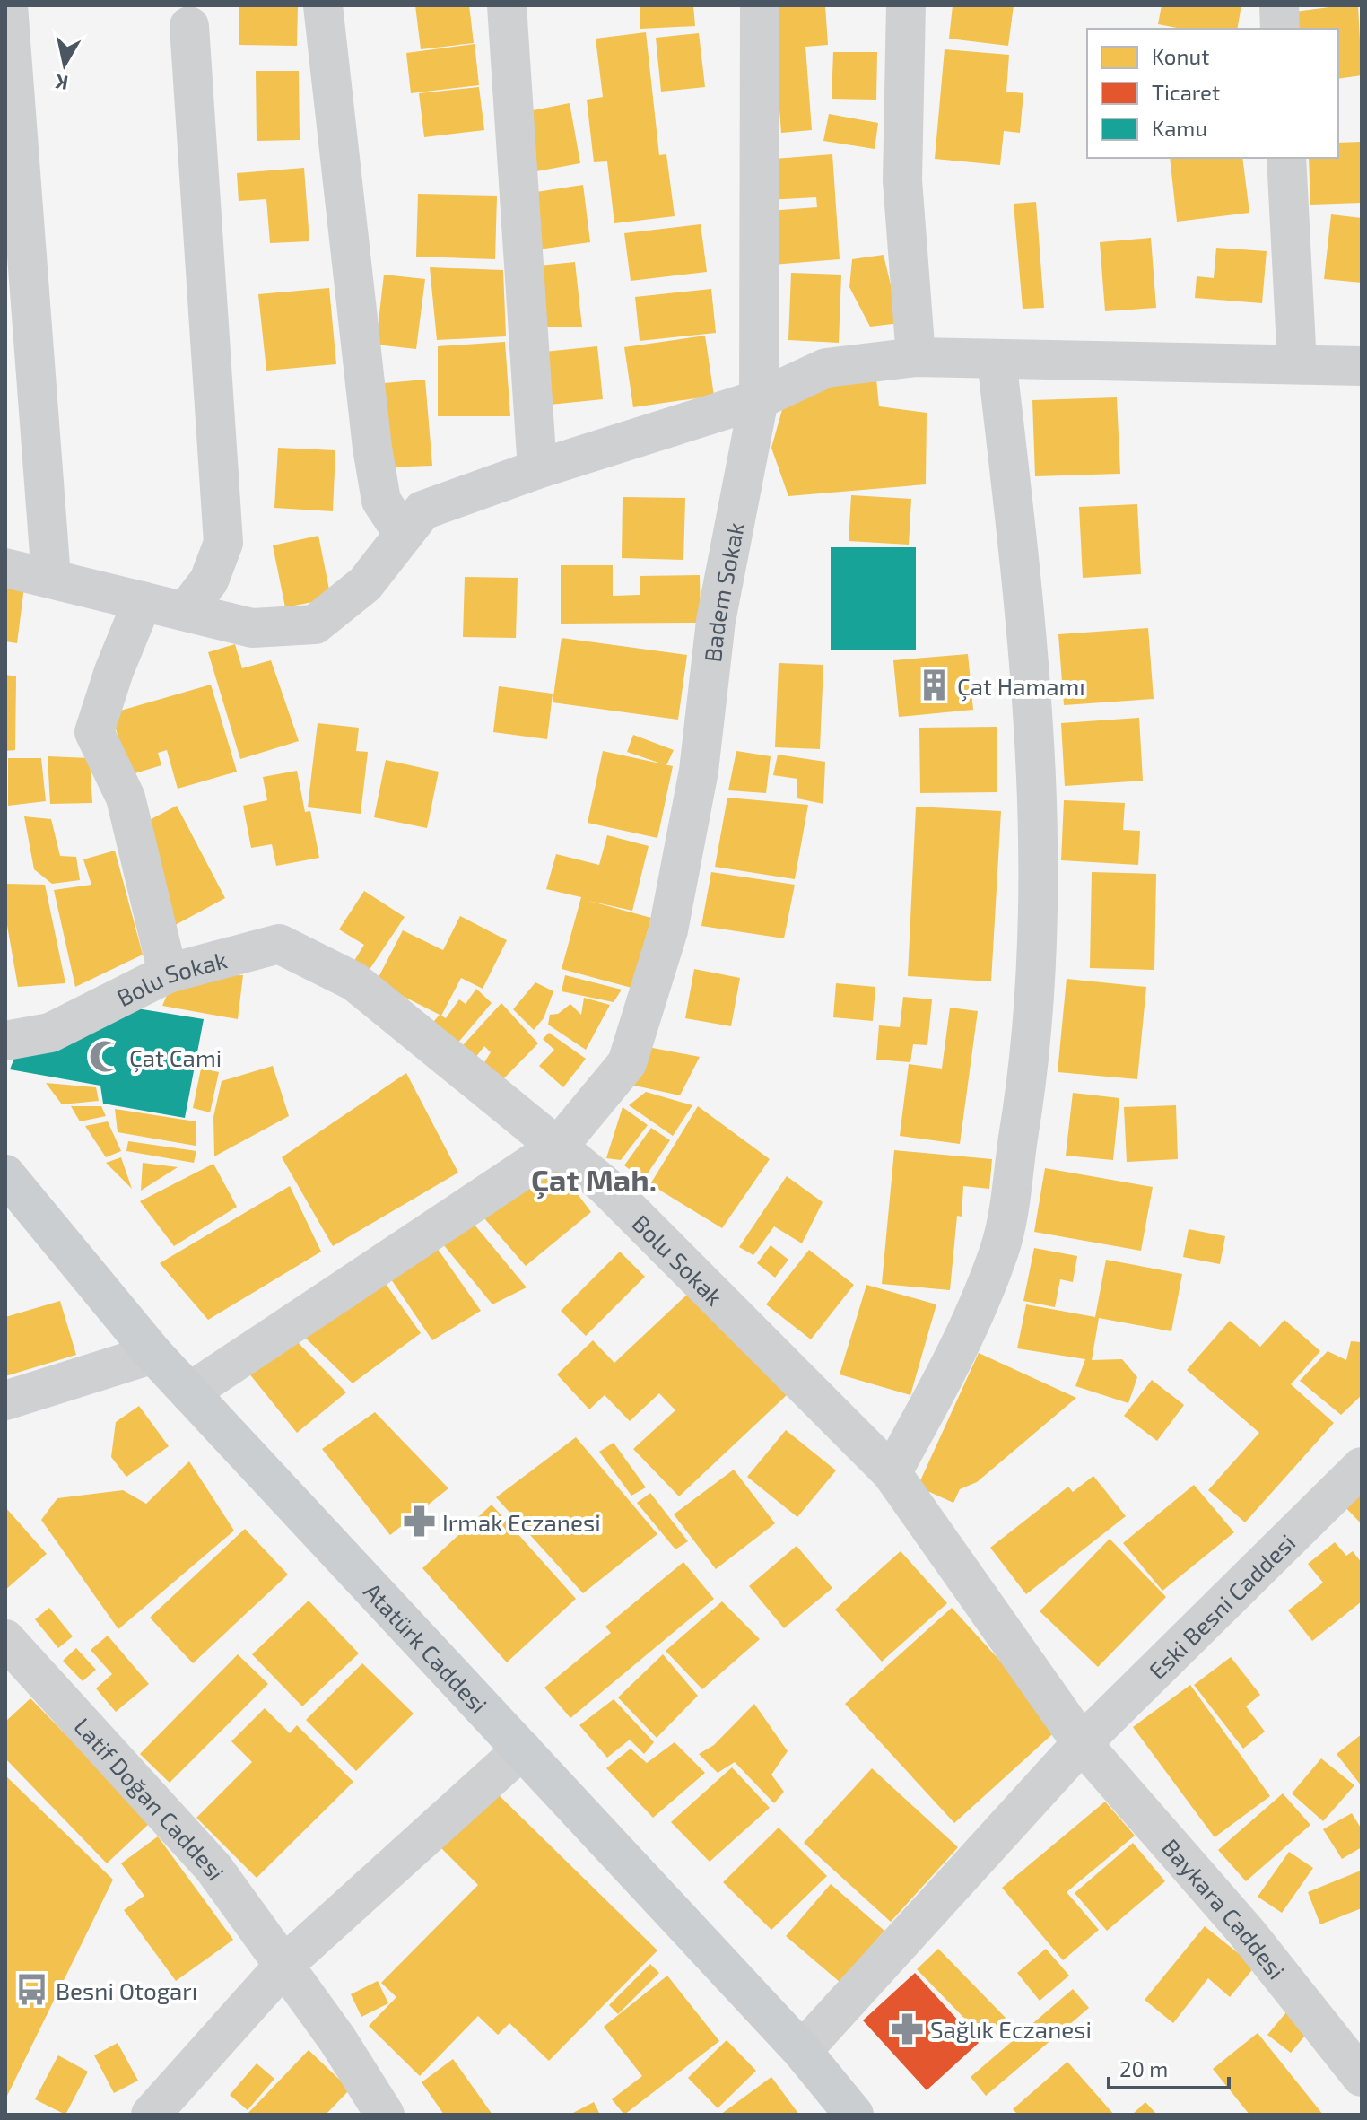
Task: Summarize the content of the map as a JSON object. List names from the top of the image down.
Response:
{
  "streets": {
    "main road": ["Atatürk Caddesi"],
    "street": [
      "Badem Sokak",
      "Bolu Sokak",
      "Eski Besni Caddesi",
      "Latif Doğan Caddesi",
      "Baykara Caddesi"
    ]
  },
  "crossings": [
    ["Badem Sokak", "Bolu Sokak"],
    ["Badem Sokak", "Atatürk Caddesi"],
    ["Bolu Sokak", "Eski Besni Caddesi"],
    ["Bolu Sokak", "Baykara Caddesi"],
    ["Eski Besni Caddesi", "Atatürk Caddesi"],
    ["Eski Besni Caddesi", "Baykara Caddesi"]
  ],
  "districts": ["Çat Mah."],
  "places": {
    "building": ["Çat Hamamı"],
    "mosque": ["Çat Cami"],
    "pharmacy": ["Irmak Eczanesi", "Sağlık Eczanesi"],
    "bus stop": ["Besni Otogarı"]
  },
  "legend": ["Konut", "Ticaret", "Kamu"],
  "scale_bar": "20 m",
  "north": "bottom"
}
